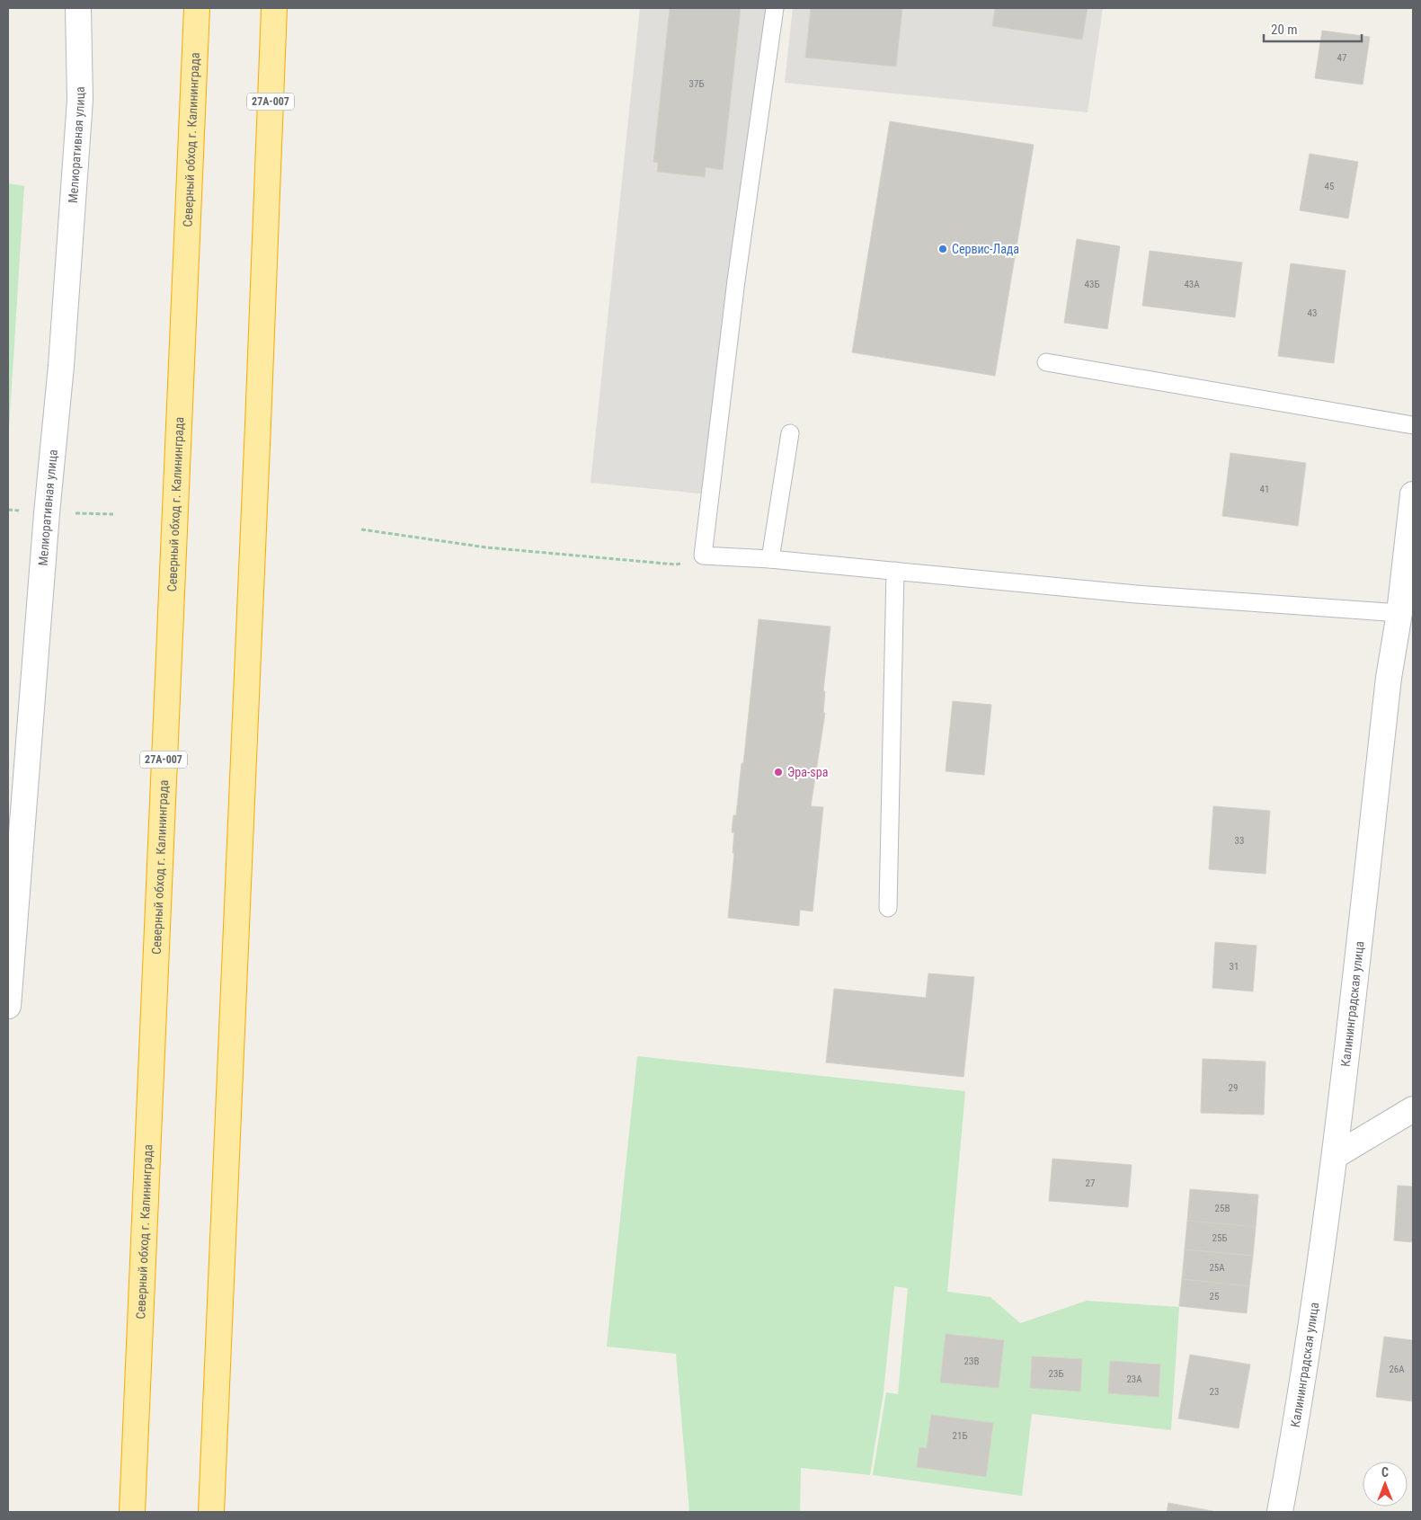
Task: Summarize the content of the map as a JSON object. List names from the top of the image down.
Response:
{
  "streets": {
    "highway": ["27А-007", "Северный обход г. Калининграда"],
    "street": ["Мелиоративная улица", "Калининградская улица"]
  },
  "places": ["Сервис-Лада", "Эра-spa"],
  "house_numbers": [
    "47",
    "37Б",
    "45",
    "43Б",
    "43А",
    "43",
    "41",
    "33",
    "31",
    "29",
    "27",
    "25В",
    "25Б",
    "25А",
    "25",
    "23В",
    "26А",
    "23Б",
    "23А",
    "23",
    "21Б"
  ],
  "scale_bar": "20 m",
  "north": "top"
}
